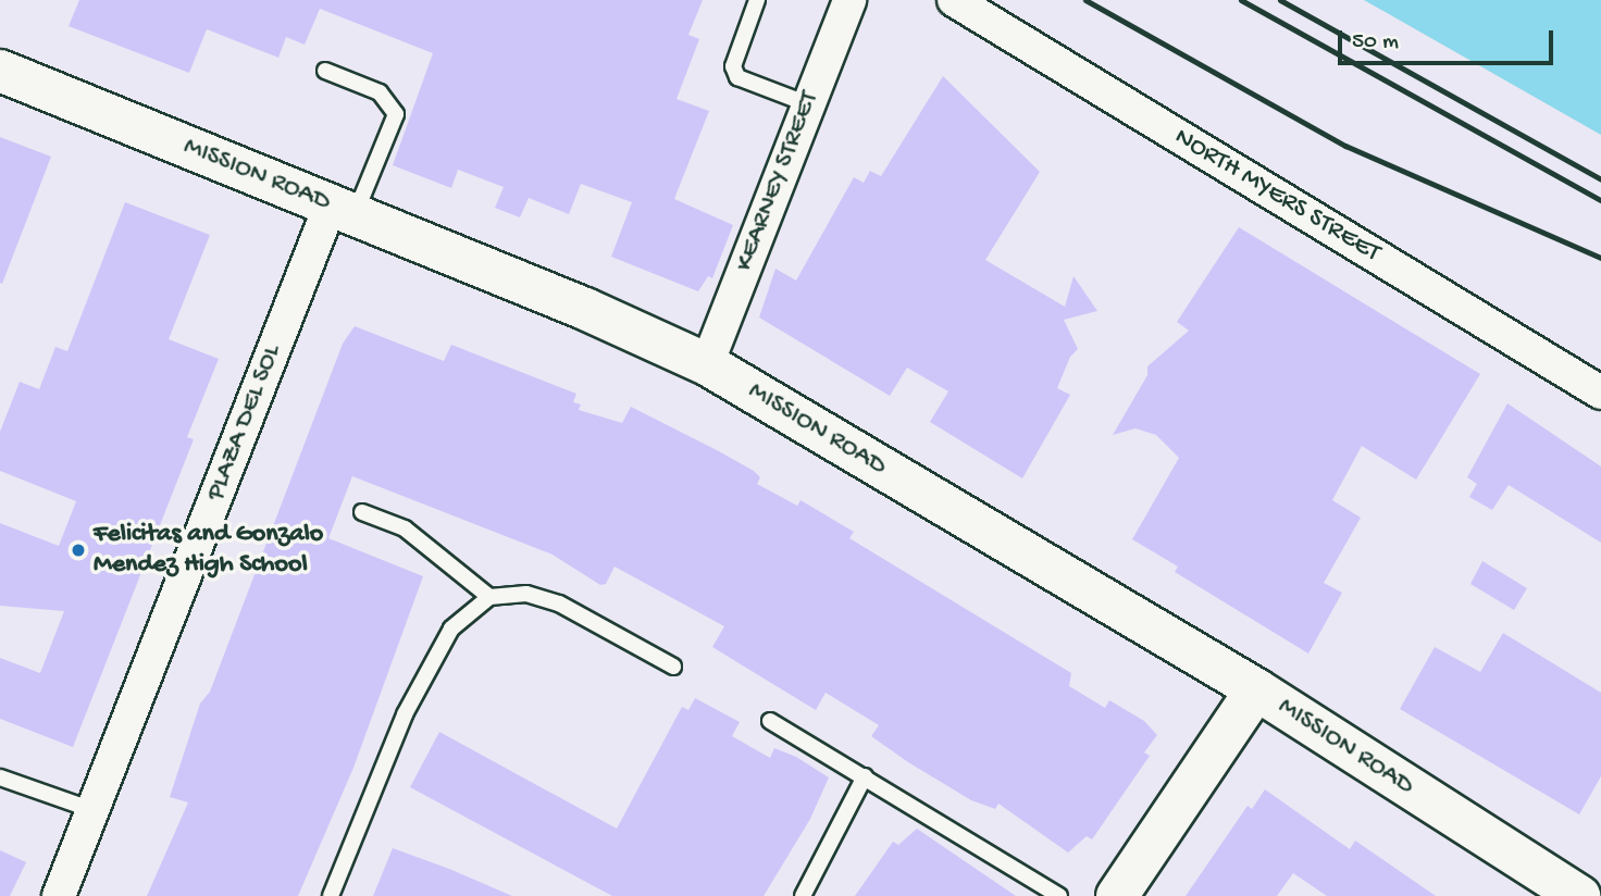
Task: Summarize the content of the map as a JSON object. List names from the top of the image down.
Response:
{
  "streets": {
    "main road": ["MISSION ROAD"],
    "street": ["KEARNEY STREET", "NORTH MYERS STREET", "PLAZA DEL SOL"]
  },
  "crossings": [
    ["MISSION ROAD", "KEARNEY STREET"],
    ["MISSION ROAD", "PLAZA DEL SOL"]
  ],
  "places": ["Felicitas and Gonzalo Mendez High School"],
  "scale_bar": "50 m"
}
